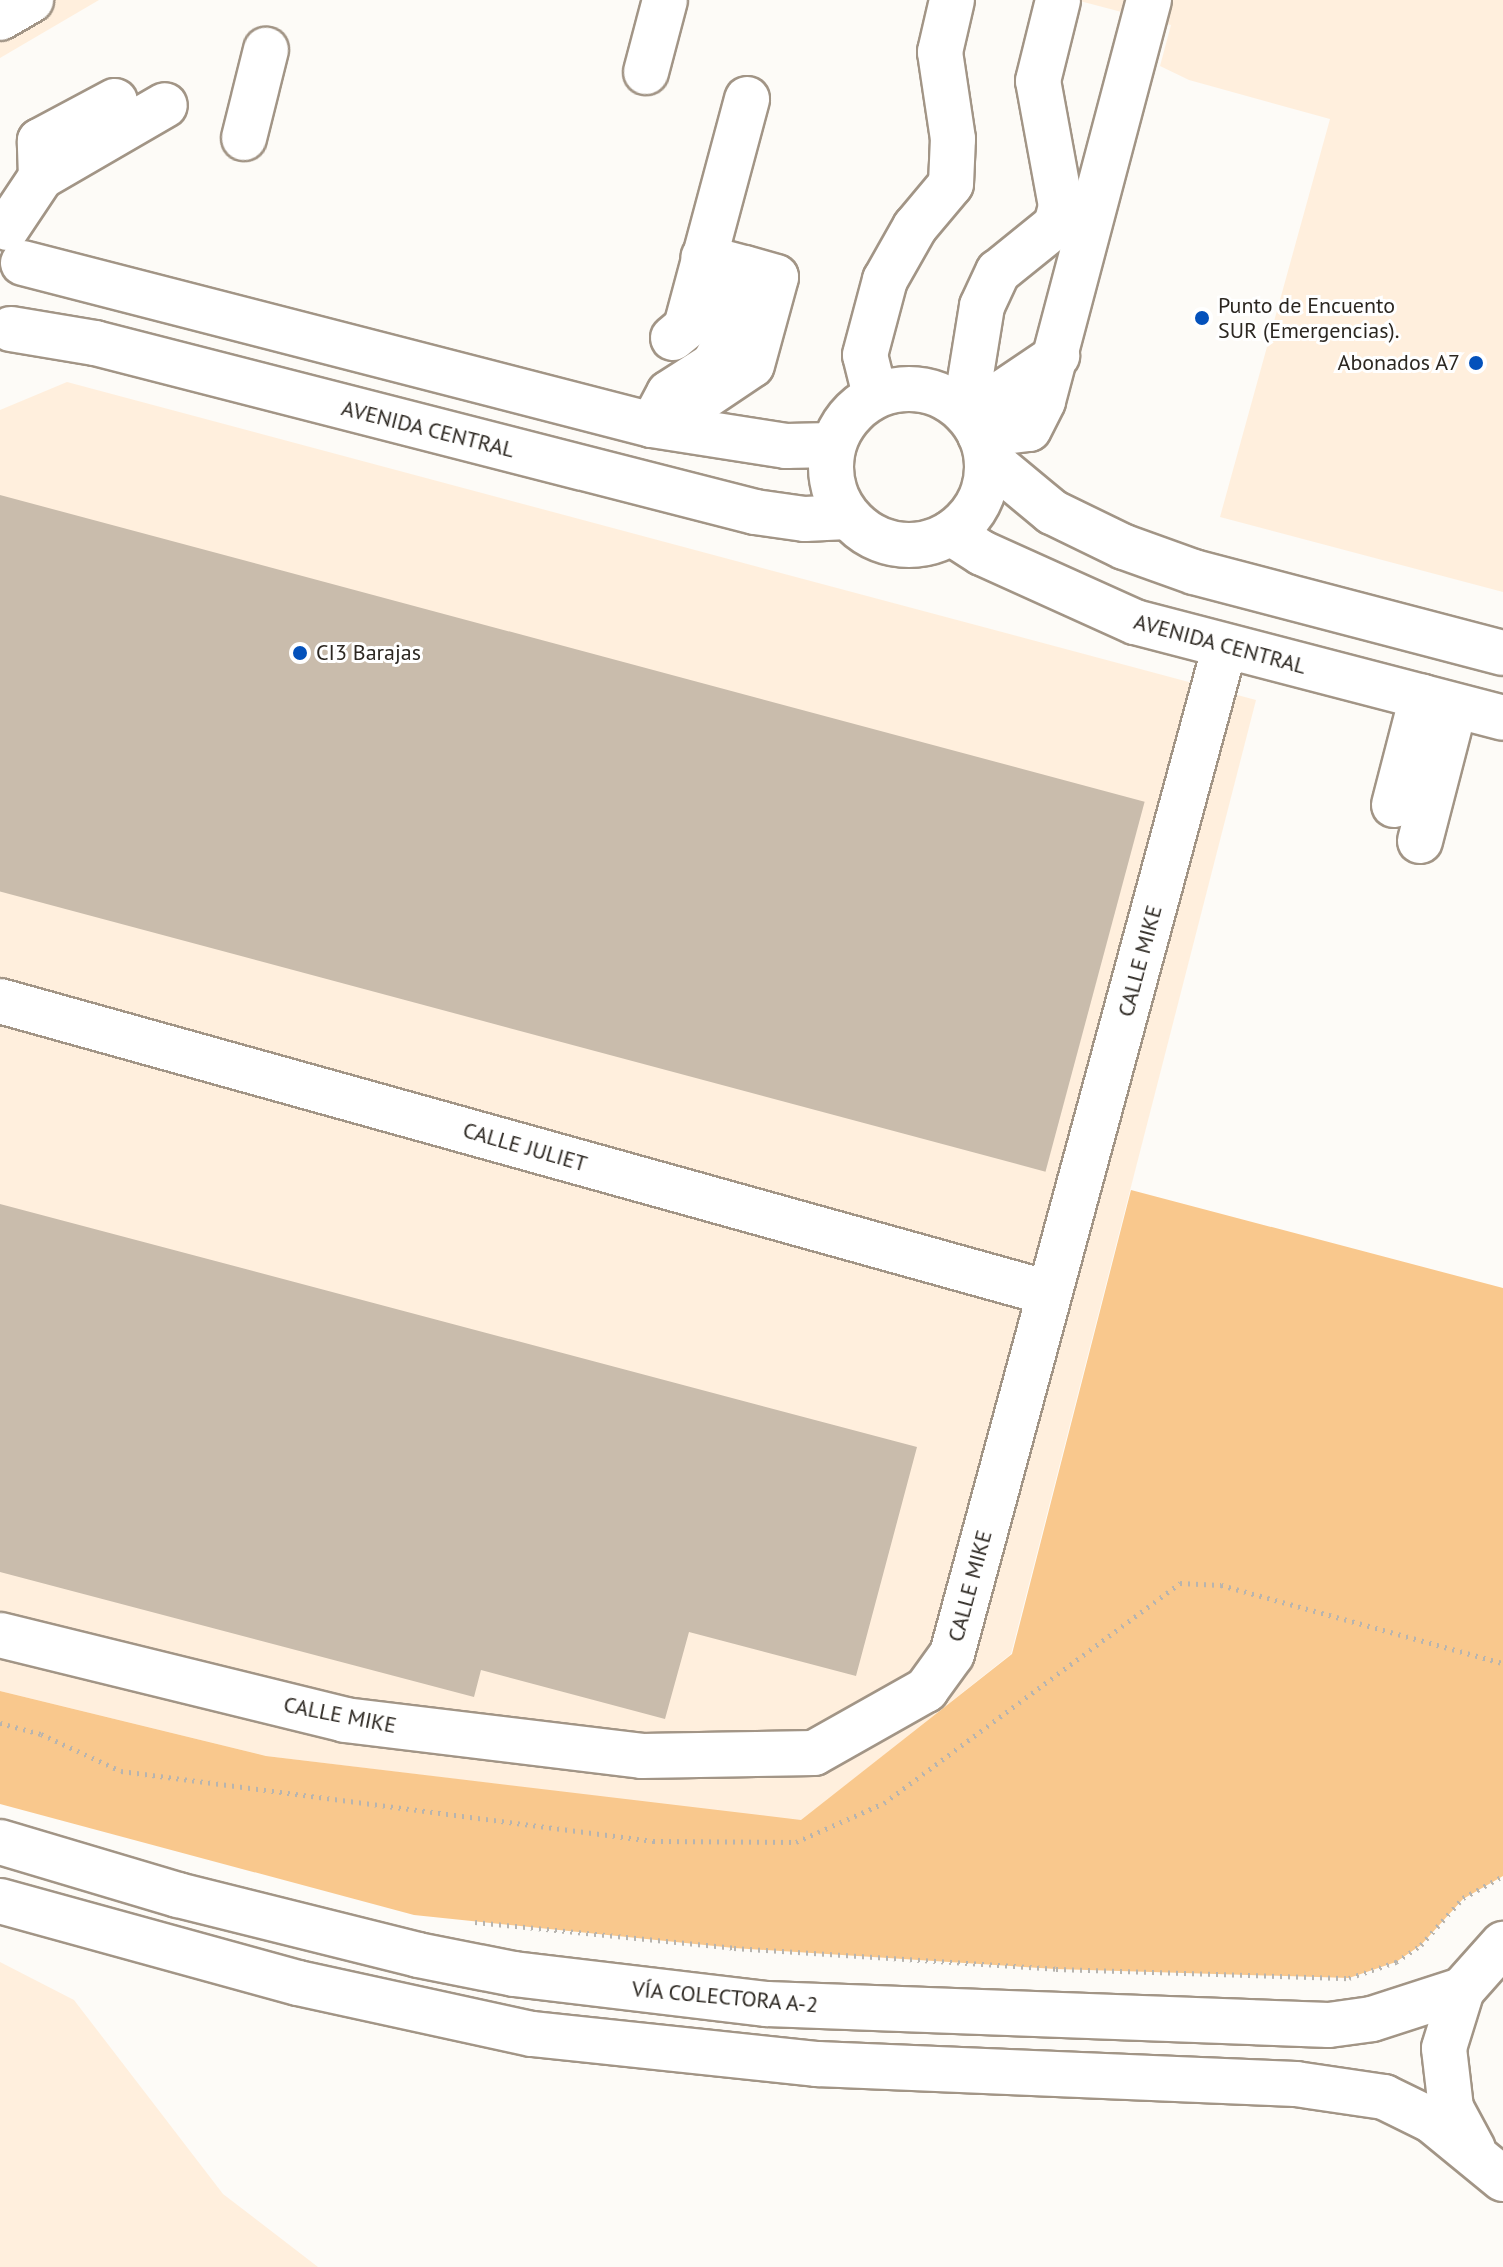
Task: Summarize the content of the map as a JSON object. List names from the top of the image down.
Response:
{
  "streets": {
    "street": [
      "AVENIDA CENTRAL",
      "CALLE MIKE",
      "CALLE JULIET",
      "VÍA COLECTORA A-2"
    ]
  },
  "crossings": [
    ["AVENIDA CENTRAL", "CALLE MIKE"],
    ["CALLE MIKE", "CALLE JULIET"]
  ],
  "places": ["Punto de Encuento SUR (Emergencias).", "Abonados A7", "CI3 Barajas"]
}
